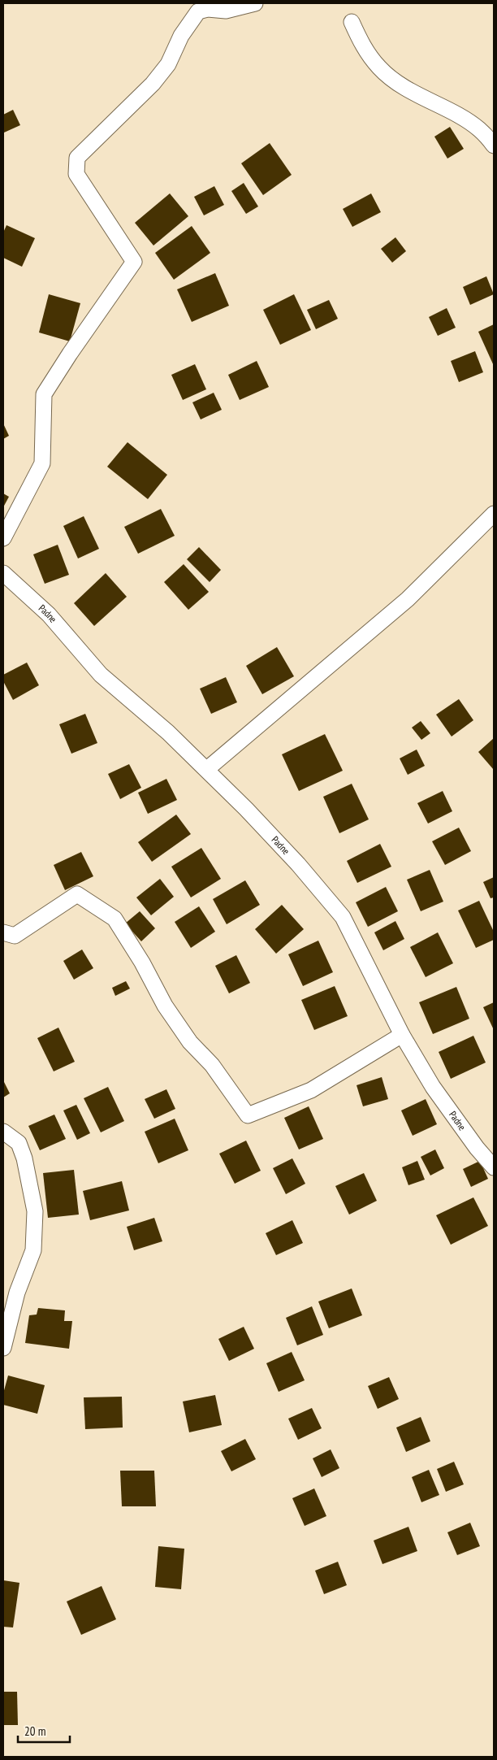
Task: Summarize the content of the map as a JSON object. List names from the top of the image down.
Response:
{
  "streets": {
    "street": ["Padne"]
  },
  "scale_bar": "20 m"
}
